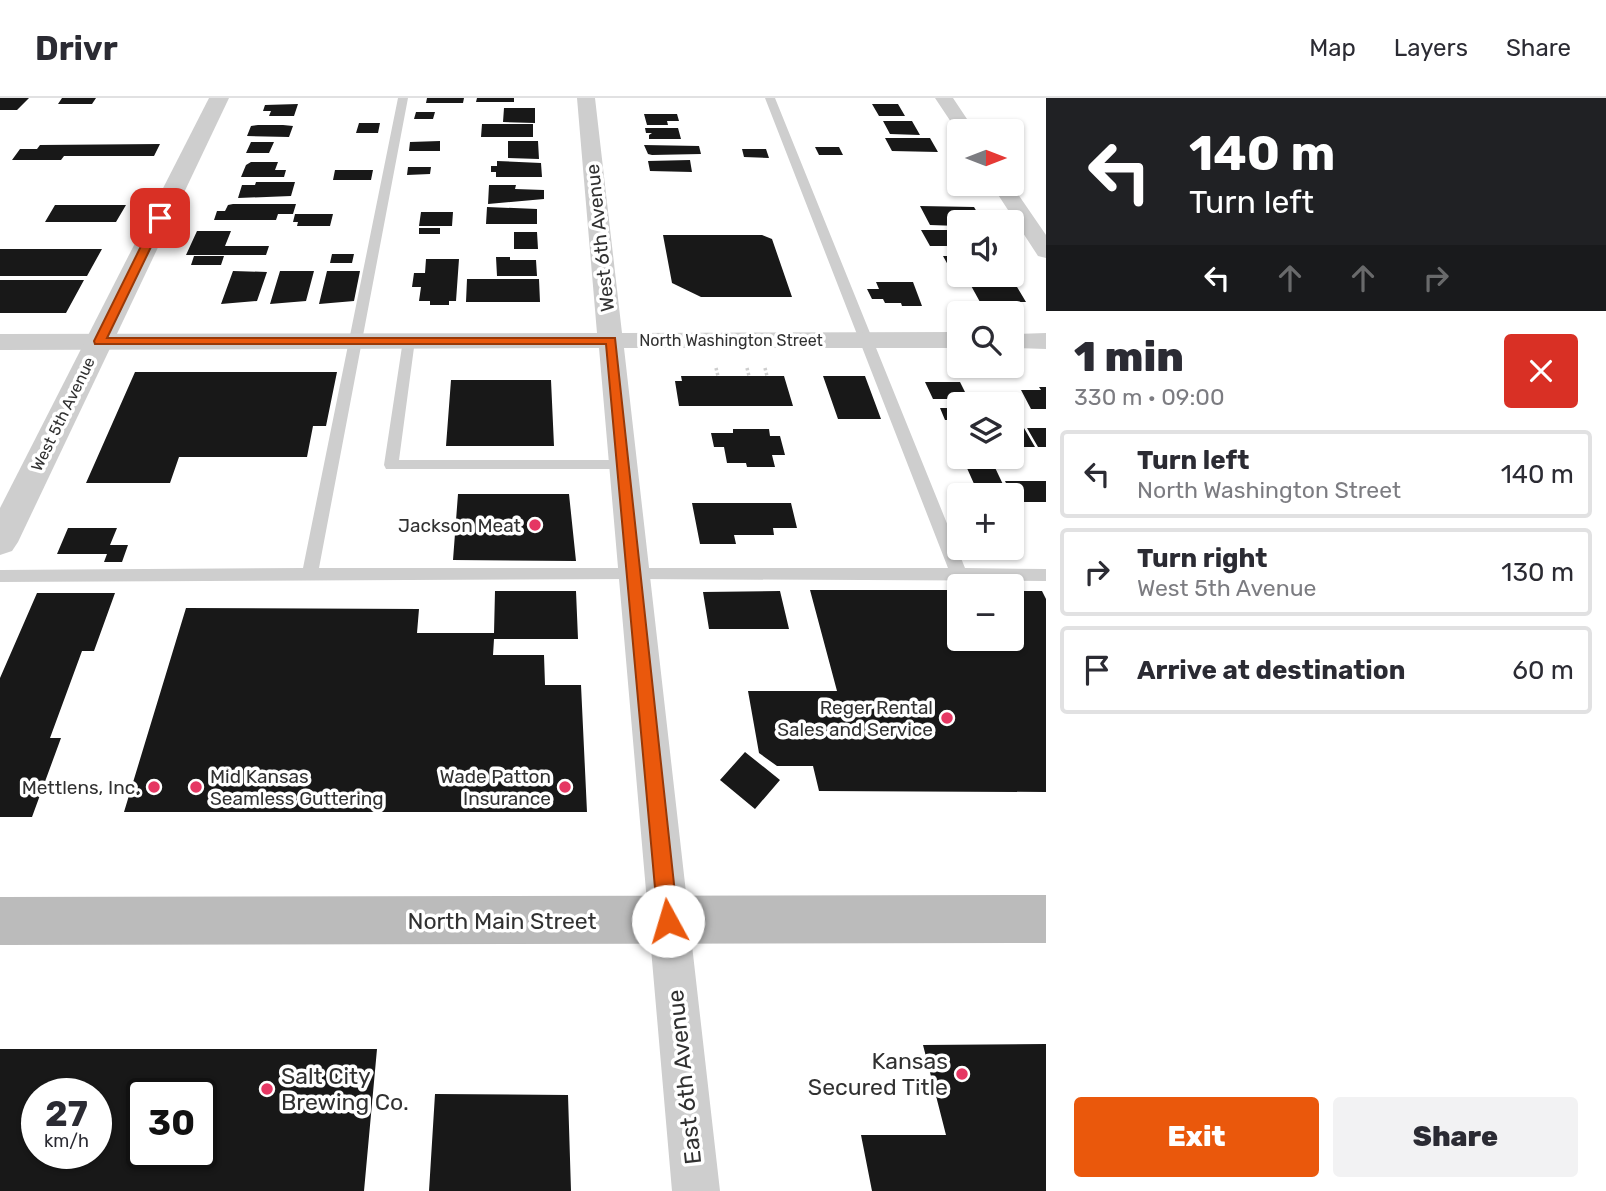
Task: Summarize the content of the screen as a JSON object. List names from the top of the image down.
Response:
{
  "streets": {
    "main road": ["North Main Street"],
    "street": [
      "West 6th Avenue",
      "North Washington Street",
      "West 5th Avenue",
      "East 6th Avenue"
    ]
  },
  "crossings": [
    ["West 6th Avenue", "North Washington Street"],
    ["West 6th Avenue", "North Main Street"],
    ["West 6th Avenue", "East 6th Avenue"],
    ["North Washington Street", "West 5th Avenue"],
    ["North Main Street", "East 6th Avenue"]
  ],
  "places": [
    "Jackson Meat",
    "Reger Rental Sales and Service",
    "Mettlens, Inc.",
    "Mid Kansas Seamless Guttering",
    "Wade Patton Insurance",
    "Kansas Secured Title",
    "Salt City Brewing Co."
  ],
  "north": "right",
  "page": {
    "header": "Drivr",
    "nav": ["Map", "Layers", "Share"],
    "turn": ["140 m", "Turn left"],
    "map_buttons": ["+", "−"],
    "heading": ["1 min", "330 m · 09:00"],
    "list": [
      {
        "name": "Turn left",
        "note": "North Washington Street",
        "value": "140 m"
      },
      {
        "name": "Turn right",
        "note": "West 5th Avenue",
        "value": "130 m"
      },
      {
        "name": "Arrive at destination",
        "value": "60 m"
      }
    ],
    "speed": "27 km/h",
    "limit": "30",
    "buttons": ["Exit", "Share"]
  }
}
